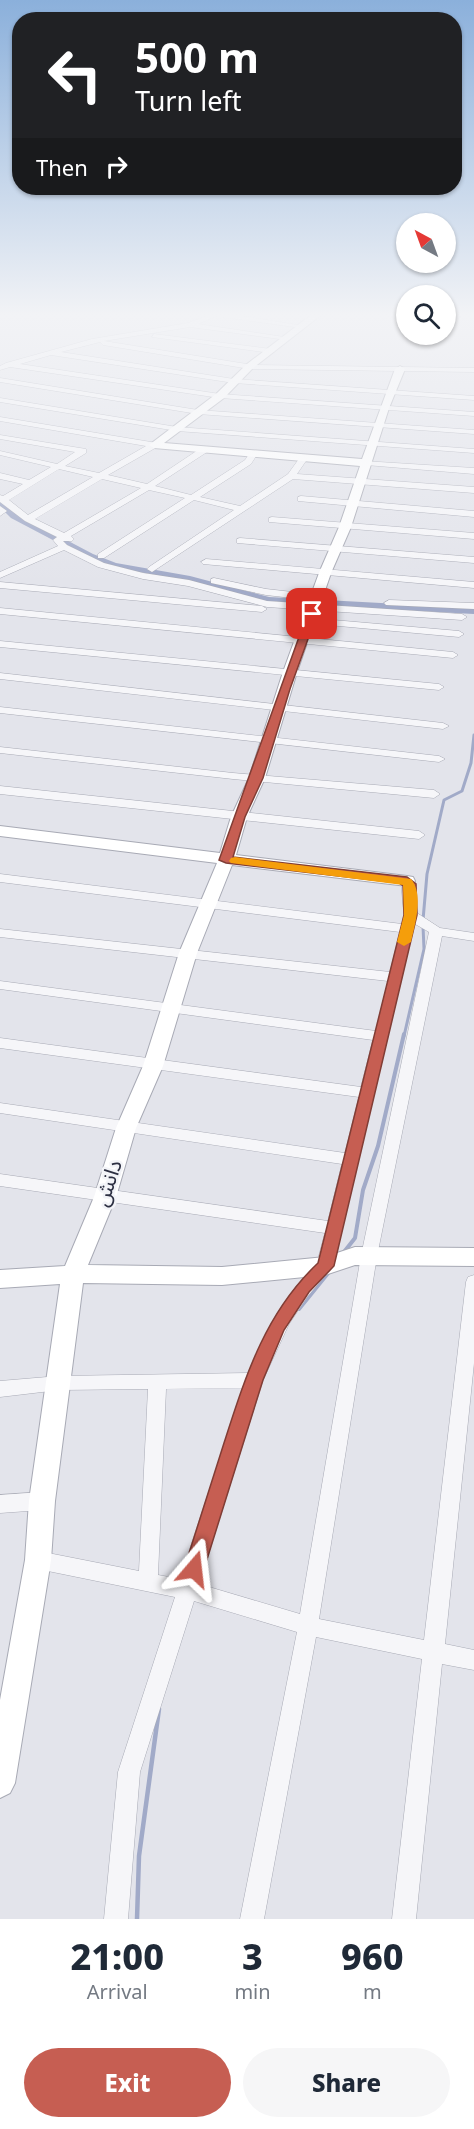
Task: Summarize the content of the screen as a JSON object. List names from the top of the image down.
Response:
{
  "streets": {
    "main road": ["دانش"]
  },
  "north": "top left",
  "page": {
    "turn": ["500 m", "Turn left"],
    "then": "Then",
    "eta": [
      "21:00",
      "Arrival",
      "3",
      "min",
      "960",
      "m"
    ],
    "buttons": ["Exit", "Share"]
  }
}
